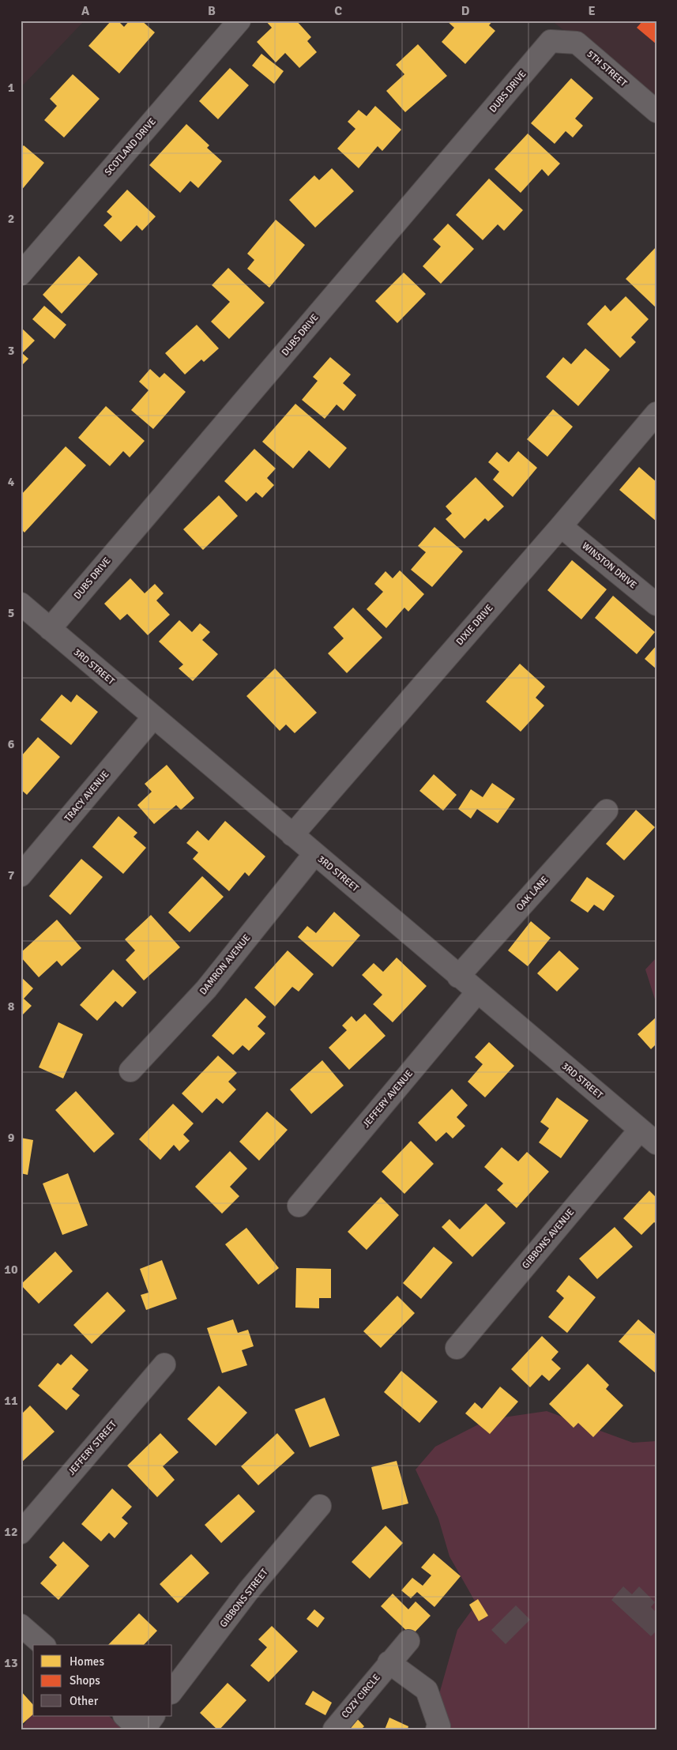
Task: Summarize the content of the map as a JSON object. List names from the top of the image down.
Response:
{
  "streets": {
    "street": [
      "5TH STREET",
      "DUBS DRIVE",
      "SCOTLAND DRIVE",
      "WINSTON DRIVE",
      "DIXIE DRIVE",
      "3RD STREET",
      "TRACY AVENUE",
      "OAK LANE",
      "DAMRON AVENUE",
      "JEFFERY AVENUE",
      "GIBBONS AVENUE",
      "JEFFERY STREET",
      "GIBBONS STREET",
      "COZY CIRCLE"
    ]
  },
  "crossings": [
    ["5TH STREET", "DUBS DRIVE"],
    ["DUBS DRIVE", "3RD STREET"],
    ["WINSTON DRIVE", "DIXIE DRIVE"],
    ["DIXIE DRIVE", "3RD STREET"],
    ["3RD STREET", "TRACY AVENUE"],
    ["3RD STREET", "OAK LANE"],
    ["3RD STREET", "DAMRON AVENUE"],
    ["3RD STREET", "JEFFERY AVENUE"],
    ["3RD STREET", "GIBBONS AVENUE"]
  ],
  "legend": ["Homes", "Shops", "Other"],
  "grid": {
    "columns": [
      "A",
      "B",
      "C",
      "D",
      "E"
    ],
    "rows": [
      "1",
      "2",
      "3",
      "4",
      "5",
      "6",
      "7",
      "8",
      "9",
      "10",
      "11",
      "12",
      "13"
    ]
  }
}
